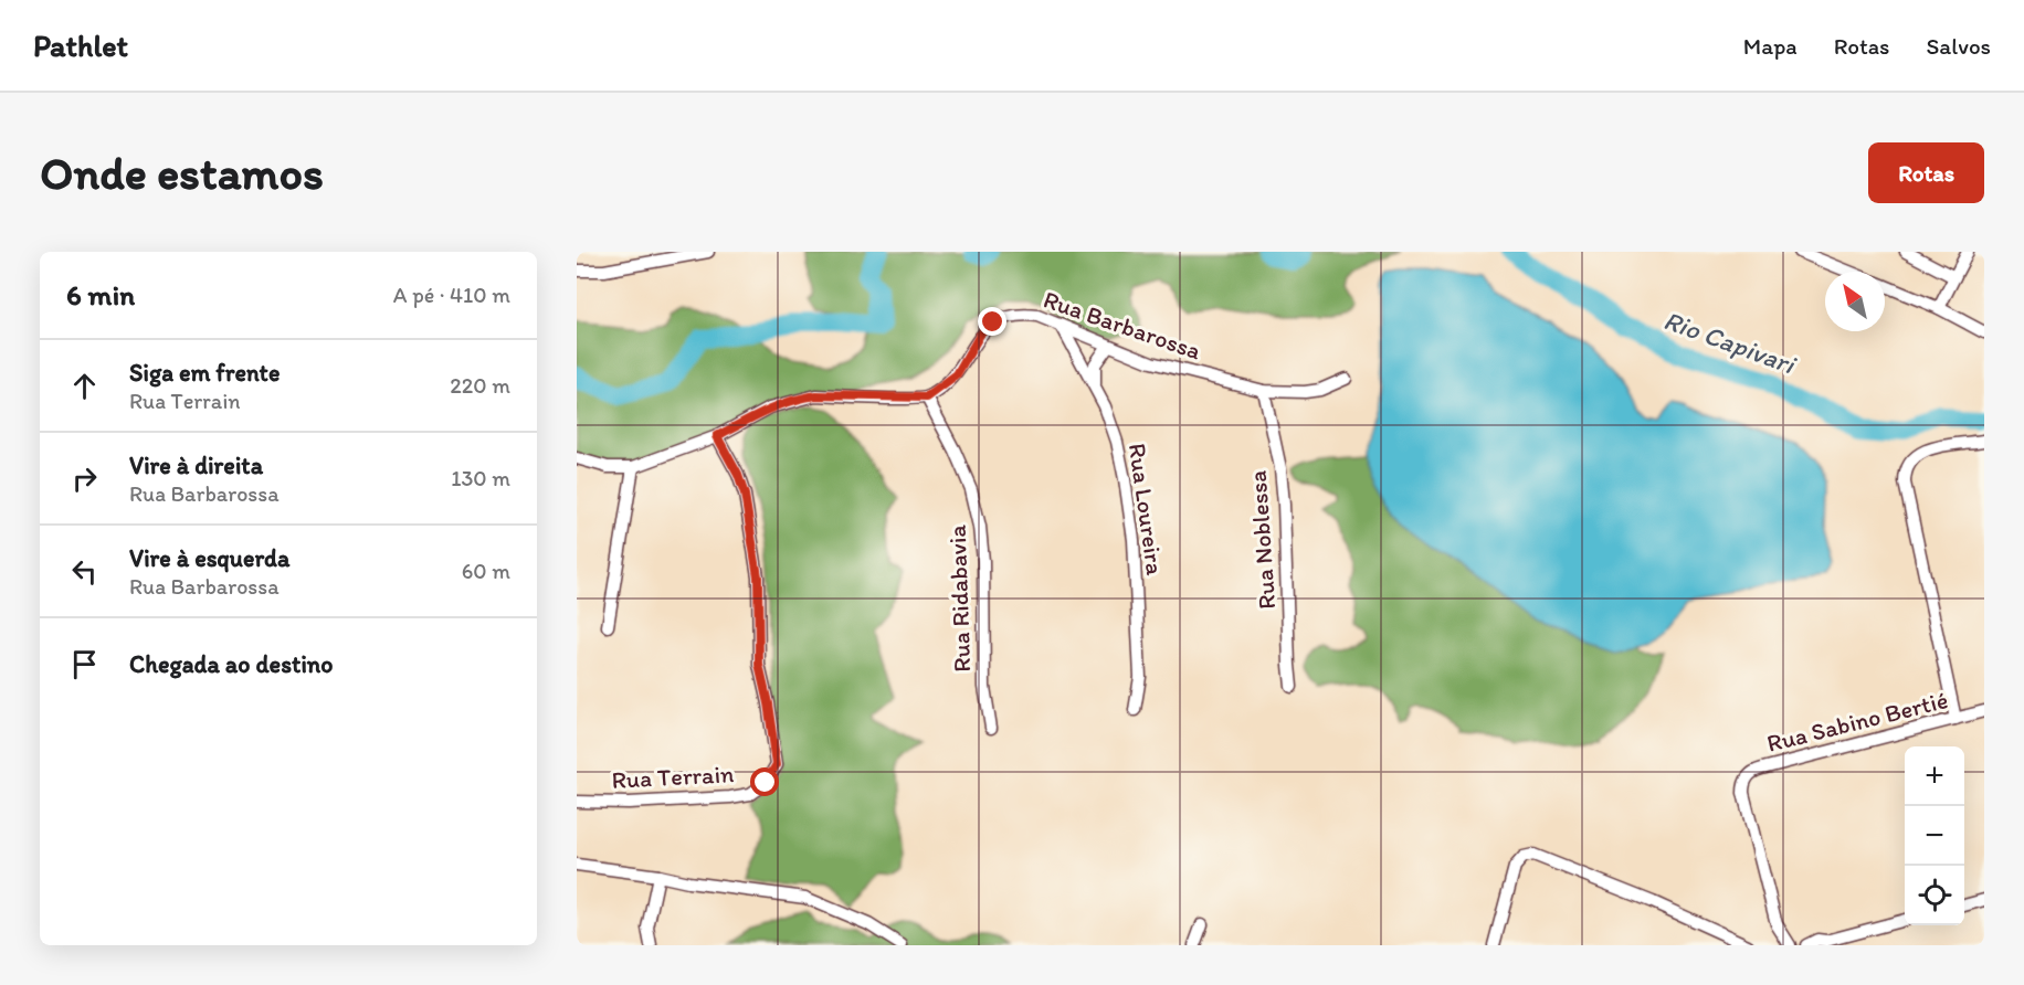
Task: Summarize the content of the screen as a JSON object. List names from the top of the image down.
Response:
{
  "streets": {
    "street": [
      "Rua Barbarossa",
      "Rua Loureira",
      "Rua Noblessa",
      "Rua Ridabavia",
      "Rua Sabino Bertié",
      "Rua Terrain"
    ]
  },
  "crossings": [
    ["Rua Barbarossa", "Rua Loureira"],
    ["Rua Barbarossa", "Rua Noblessa"],
    ["Rua Barbarossa", "Rua Ridabavia"]
  ],
  "water": ["Rio Capivari"],
  "north": "top left",
  "page": {
    "header": "Pathlet",
    "nav": ["Mapa", "Rotas", "Salvos"],
    "buttons": "Rotas",
    "title": "Onde estamos",
    "heading": ["6 min", "A pé · 410 m"],
    "list": [
      ["Siga em frente", "Rua Terrain", "220 m"],
      ["Vire à direita", "Rua Barbarossa", "130 m"],
      ["Vire à esquerda", "Rua Barbarossa", "60 m"],
      "Chegada ao destino"
    ],
    "map_buttons": ["+", "−"]
  }
}
